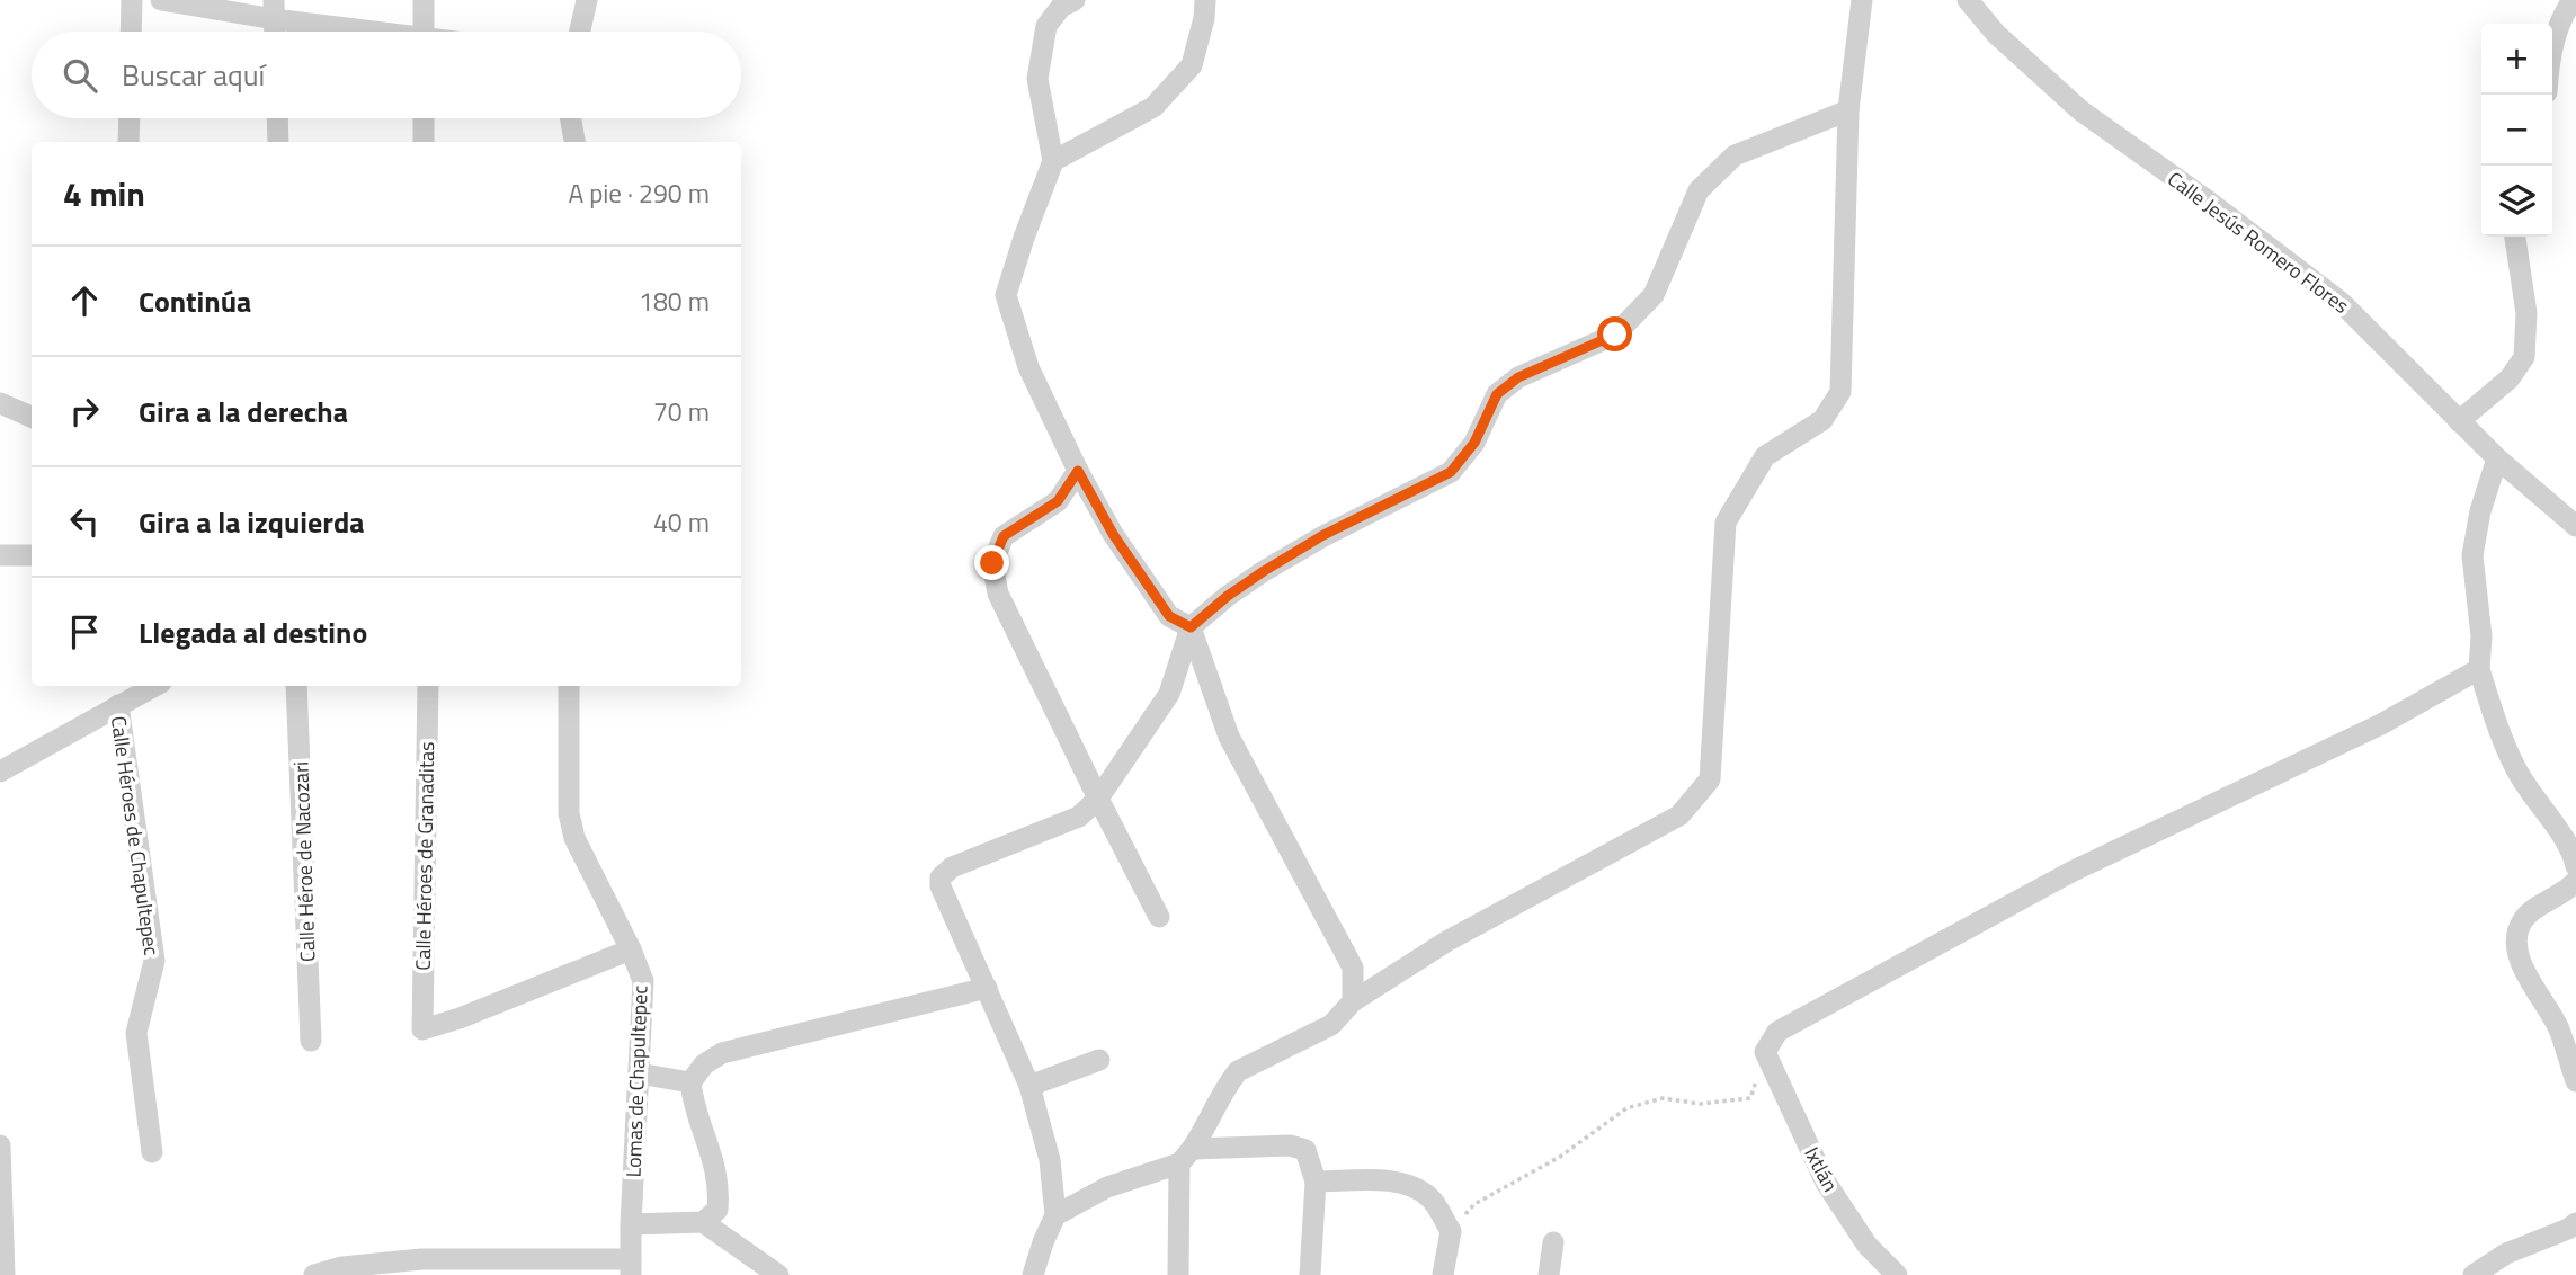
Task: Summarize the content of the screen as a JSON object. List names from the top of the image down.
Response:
{
  "streets": {
    "street": [
      "Calle Jesús Romero Flores",
      "Calle Héroes de Chapultepec",
      "Calle Héroes de Granaditas",
      "Calle Héroe de Nacozari",
      "Lomas de Chapultepec",
      "Ixtlán"
    ]
  },
  "crossings": [
    ["Calle Héroes de Granaditas", "Lomas de Chapultepec"]
  ],
  "page": {
    "map_buttons": ["+", "−"],
    "search": "Buscar aquí",
    "heading": ["4 min", "A pie · 290 m"],
    "list": [
      ["Continúa", "180 m"],
      ["Gira a la derecha", "70 m"],
      ["Gira a la izquierda", "40 m"],
      "Llegada al destino"
    ]
  }
}
